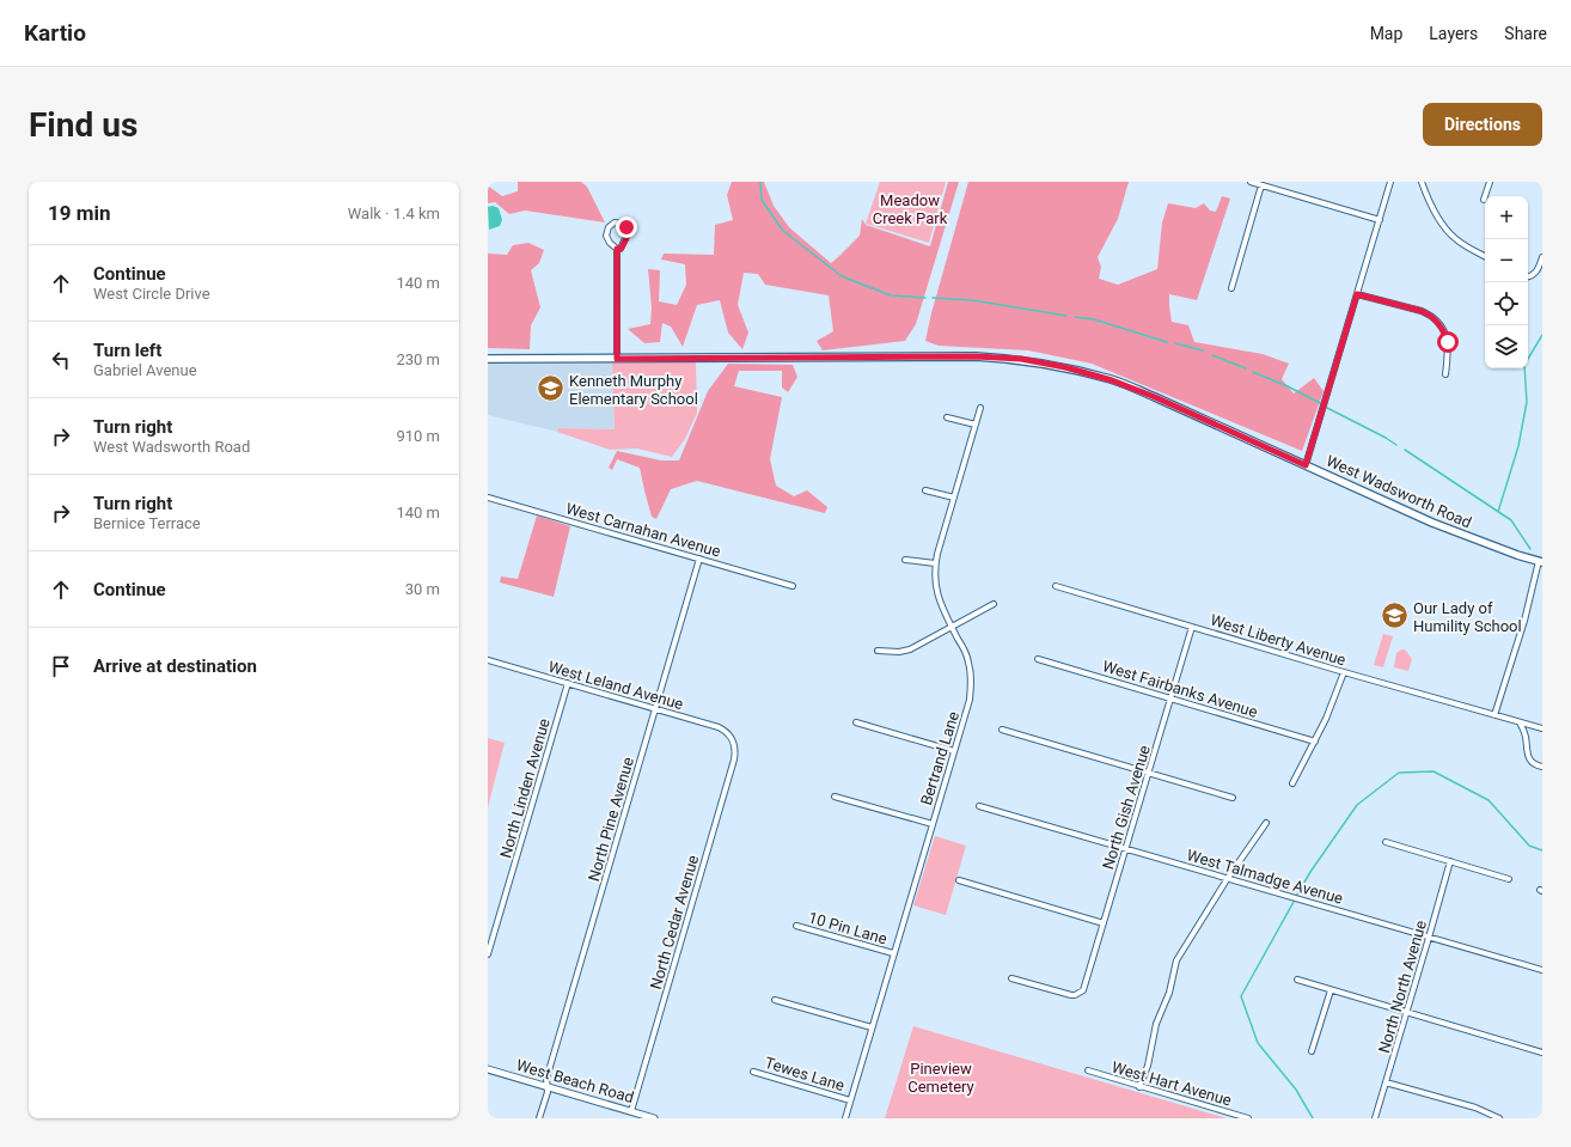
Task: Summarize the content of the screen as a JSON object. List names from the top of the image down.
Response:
{
  "streets": {
    "main road": ["West Wadsworth Road"],
    "street": [
      "West Carnahan Avenue",
      "West Liberty Avenue",
      "West Leland Avenue",
      "West Fairbanks Avenue",
      "Bertrand Lane",
      "North Linden Avenue",
      "North Gish Avenue",
      "North Pine Avenue",
      "West Talmadge Avenue",
      "North Cedar Avenue",
      "10 Pin Lane",
      "North North Avenue",
      "Tewes Lane",
      "West Beach Road",
      "West Hart Avenue"
    ]
  },
  "crossings": [
    ["West Carnahan Avenue", "North Pine Avenue"],
    ["West Liberty Avenue", "North Gish Avenue"],
    ["West Leland Avenue", "North Linden Avenue"],
    ["West Leland Avenue", "North Pine Avenue"],
    ["West Leland Avenue", "North Cedar Avenue"],
    ["West Fairbanks Avenue", "North Gish Avenue"],
    ["Bertrand Lane", "10 Pin Lane"],
    ["Bertrand Lane", "Tewes Lane"],
    ["North Gish Avenue", "West Talmadge Avenue"],
    ["North Pine Avenue", "West Beach Road"],
    ["West Talmadge Avenue", "North North Avenue"],
    ["North Cedar Avenue", "West Beach Road"]
  ],
  "parks": ["Meadow Creek Park", "Pineview Cemetery"],
  "places": {
    "school or university": ["Kenneth Murphy Elementary School", "Our Lady of Humility School"]
  },
  "page": {
    "header": "Kartio",
    "nav": ["Map", "Layers", "Share"],
    "buttons": "Directions",
    "title": "Find us",
    "heading": ["19 min", "Walk · 1.4 km"],
    "map_buttons": ["+", "−"],
    "list": [
      ["Continue", "West Circle Drive", "140 m"],
      ["Turn left", "Gabriel Avenue", "230 m"],
      ["Turn right", "West Wadsworth Road", "910 m"],
      ["Turn right", "Bernice Terrace", "140 m"],
      ["Continue", "30 m"],
      "Arrive at destination"
    ]
  }
}
